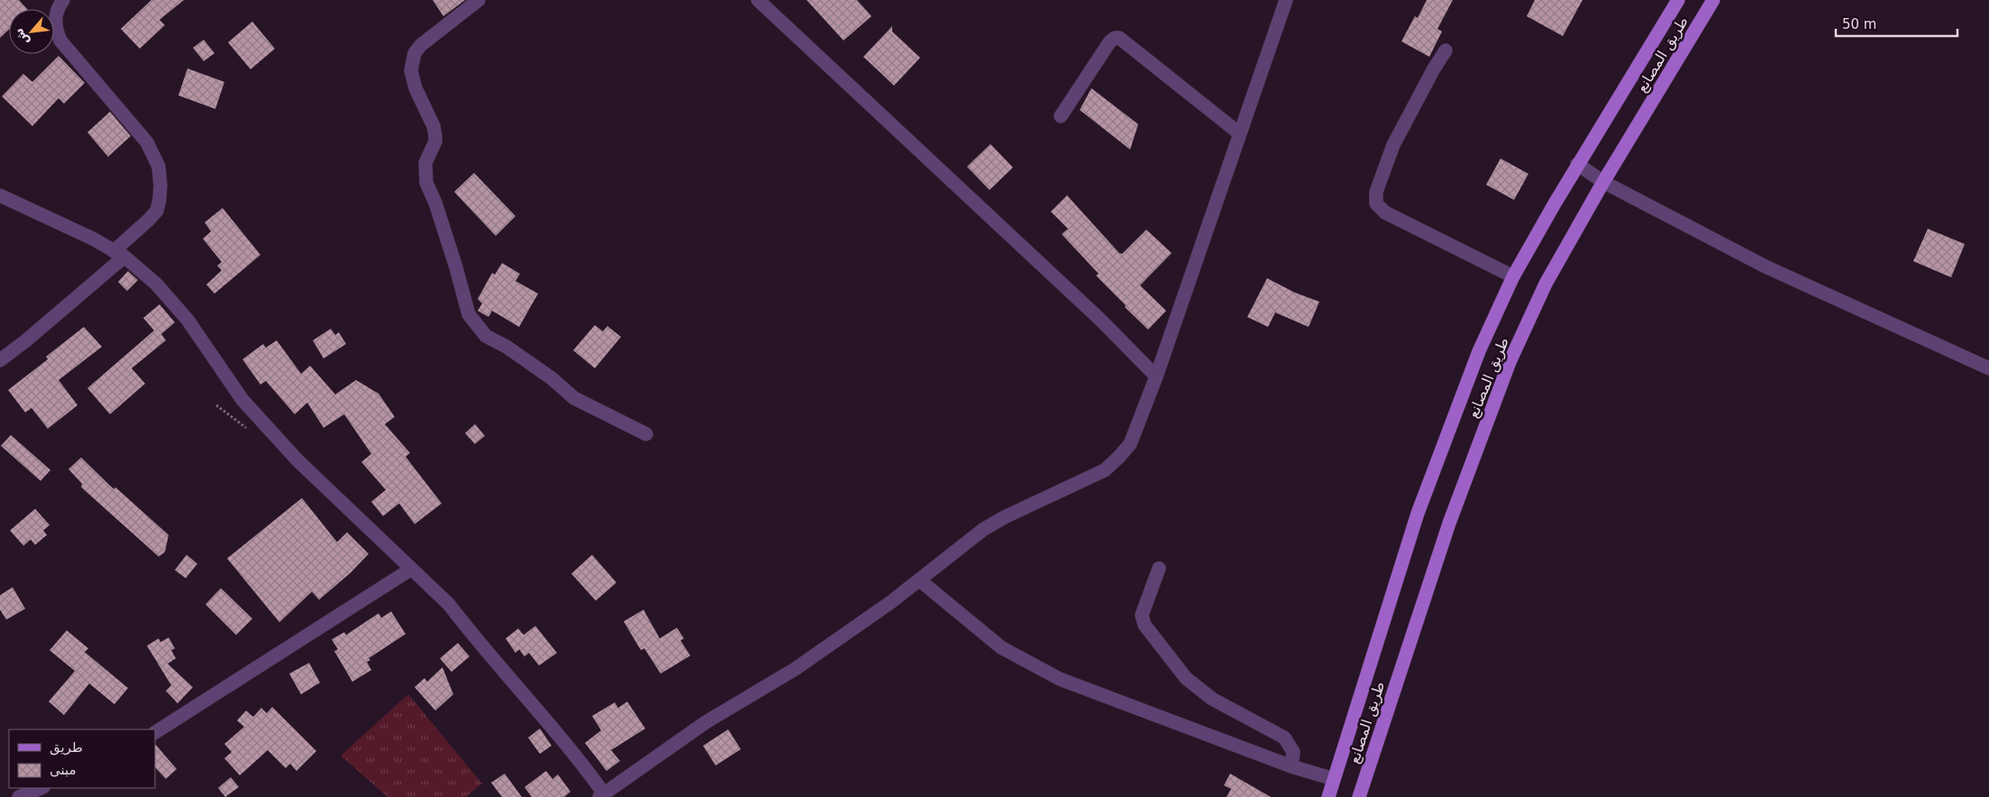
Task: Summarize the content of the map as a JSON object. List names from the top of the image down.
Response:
{
  "streets": {
    "main road": ["طريق المصانع"]
  },
  "legend": ["طريق", "مبنى"],
  "scale_bar": "50 m",
  "north": "bottom left"
}
